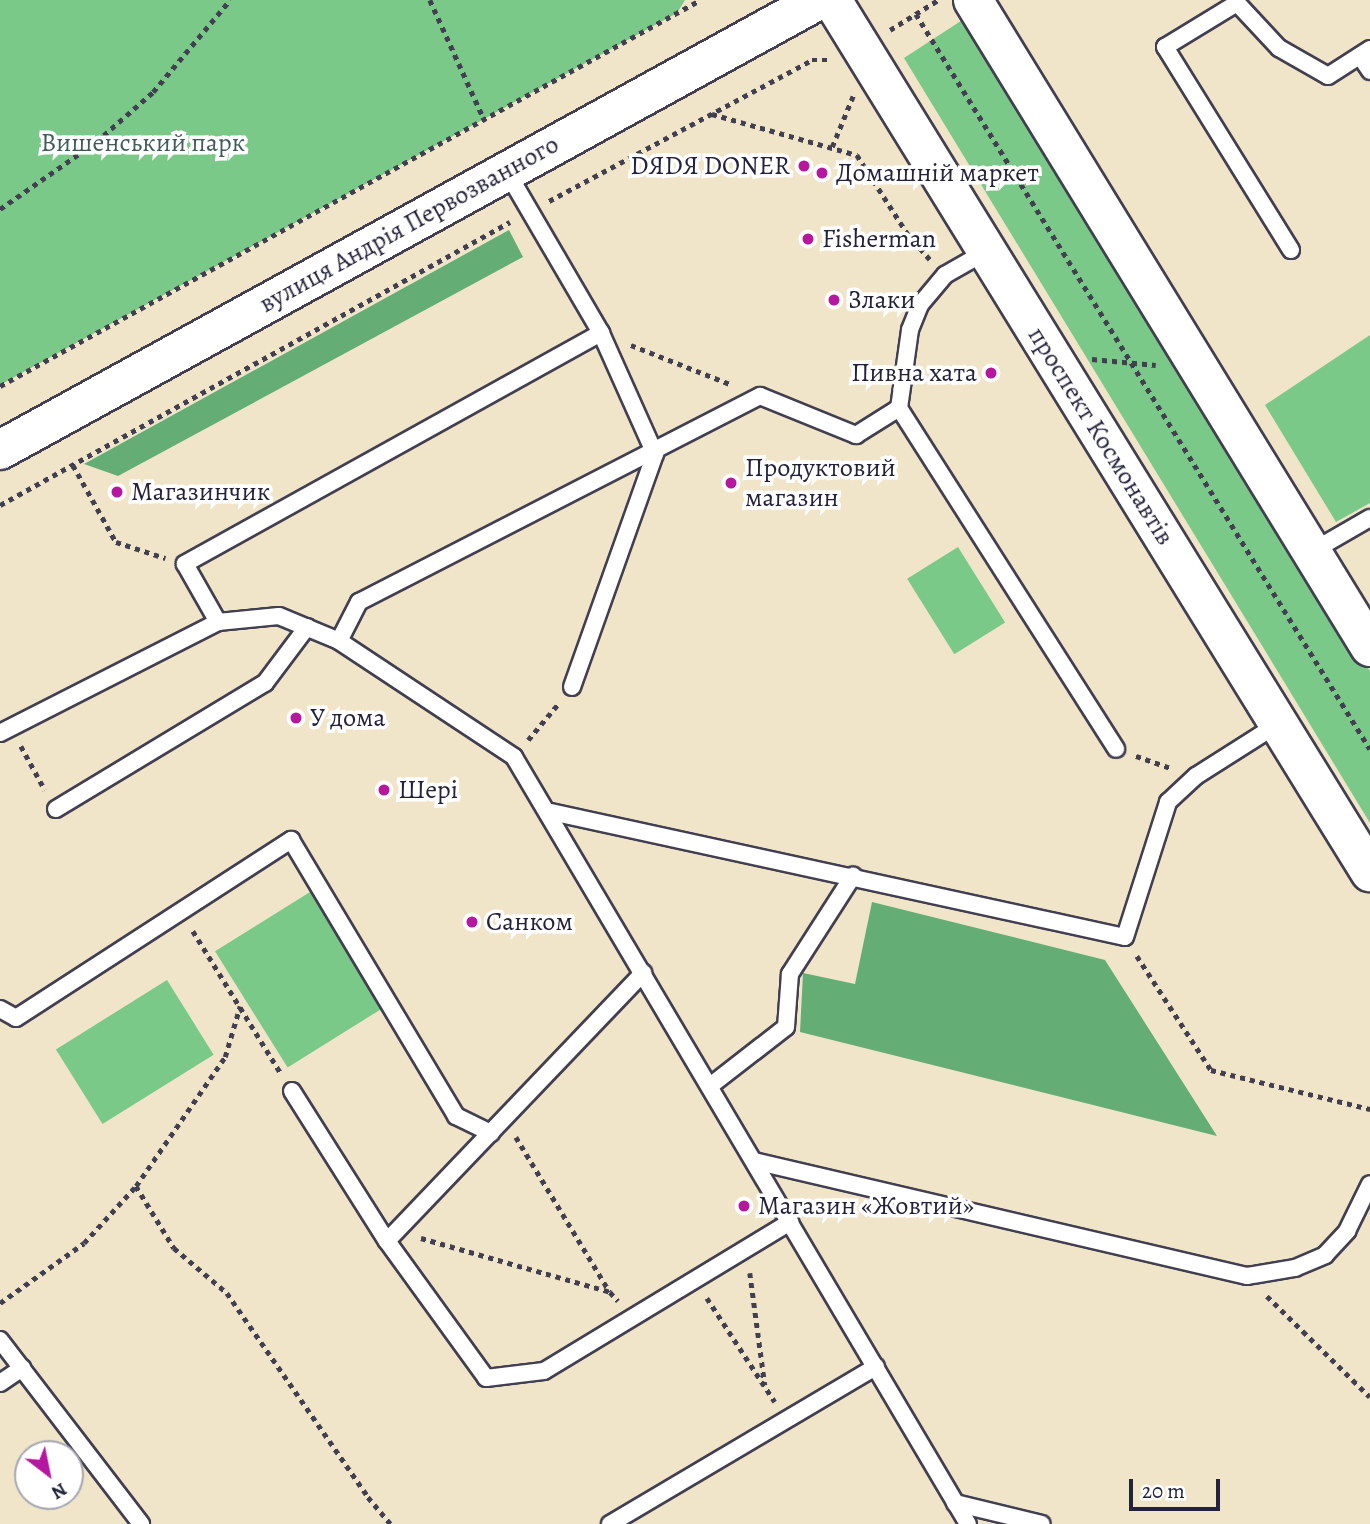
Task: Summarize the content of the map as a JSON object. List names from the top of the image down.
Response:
{
  "streets": {
    "street": ["вулиця Андрія Первозванного", "проспект Космонавтів"]
  },
  "parks": ["Вишенський парк"],
  "places": [
    "DЯDЯ DONER",
    "Домашній маркет",
    "Fisherman",
    "Злаки",
    "Пивна хата",
    "Продуктовий магазин",
    "Магазинчик",
    "У дома",
    "Шері",
    "Санком",
    "Магазин «Жовтий»"
  ],
  "scale_bar": "20 m",
  "north": "bottom right"
}
